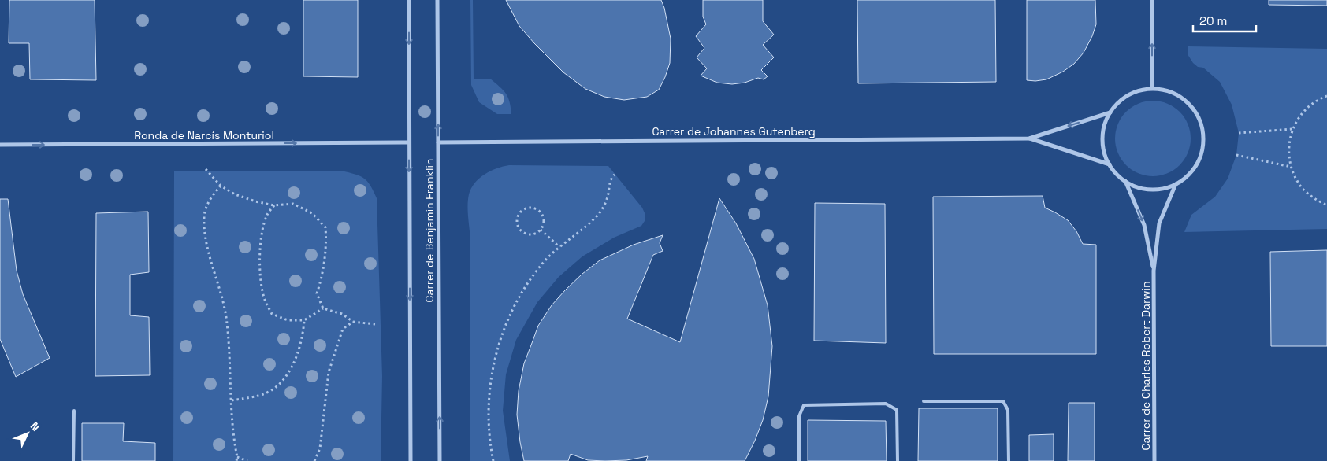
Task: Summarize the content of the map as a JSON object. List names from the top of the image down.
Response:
{
  "streets": {
    "street": [
      "Carrer de Johannes Gutenberg",
      "Ronda de Narcís Monturiol",
      "Carrer de Benjamin Franklin",
      "Carrer de Charles Robert Darwin"
    ]
  },
  "crossings": [
    ["Carrer de Johannes Gutenberg", "Carrer de Benjamin Franklin"],
    ["Carrer de Johannes Gutenberg", "Carrer de Charles Robert Darwin"],
    ["Ronda de Narcís Monturiol", "Carrer de Benjamin Franklin"]
  ],
  "one_way": ["Ronda de Narcís Monturiol"],
  "scale_bar": "20 m",
  "north": "top right"
}
